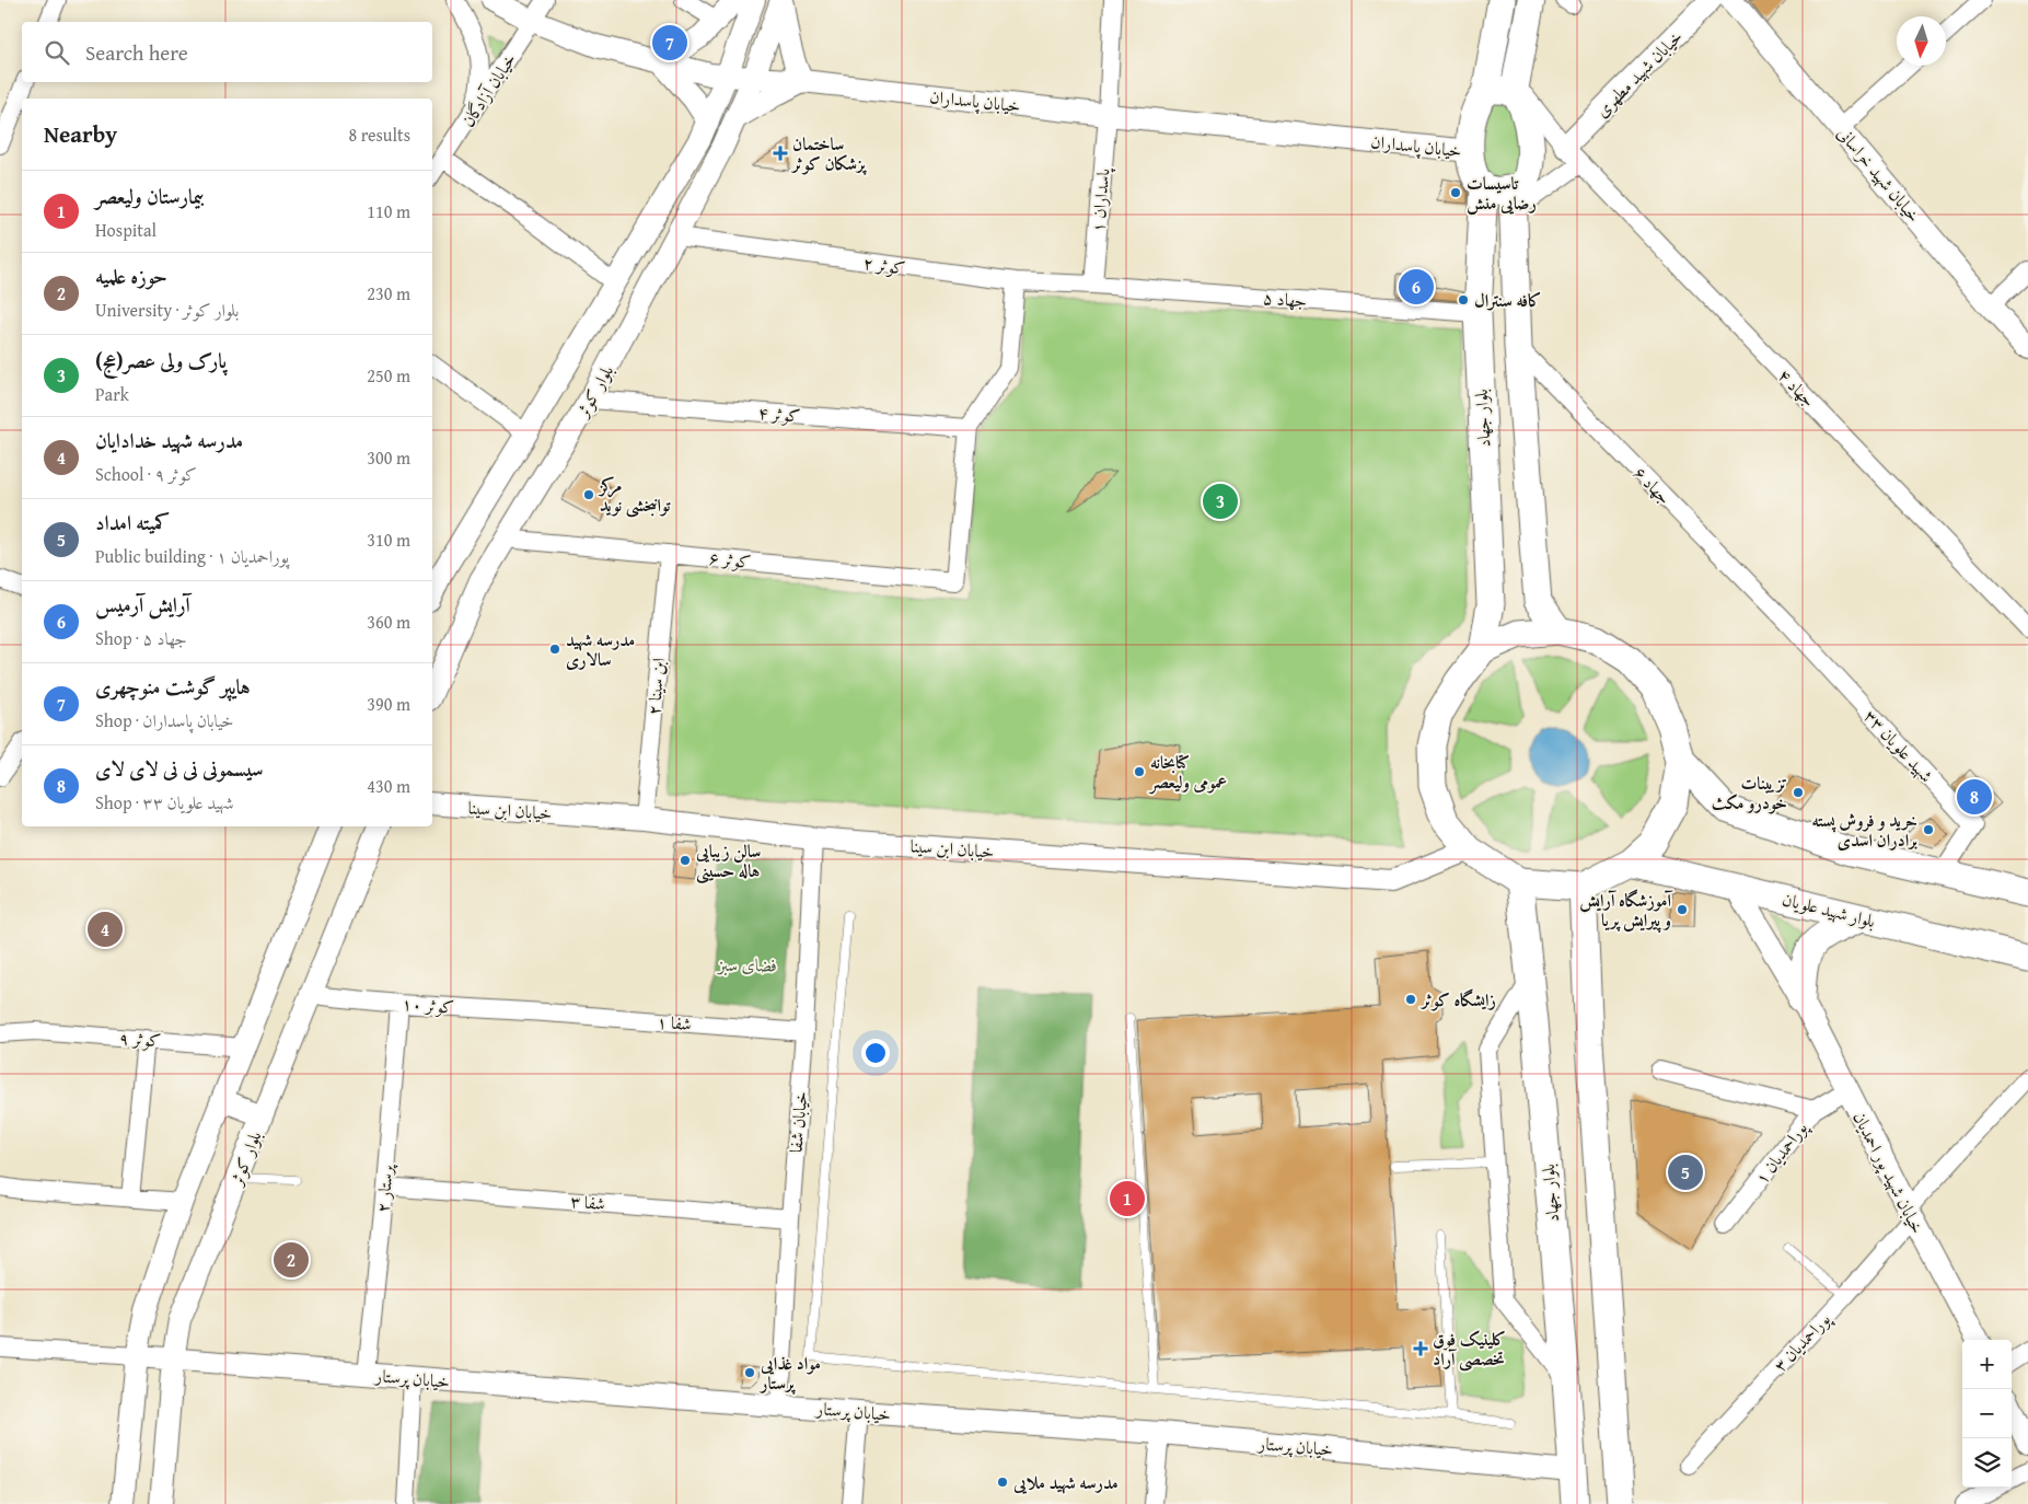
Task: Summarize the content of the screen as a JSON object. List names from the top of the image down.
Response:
{
  "streets": {
    "main road": ["بلوار جهاد", "بلوار شهید علویان"],
    "street": [
      "خیابان شهید مطهری",
      "خیابان آزادگان",
      "خیابان پاسداران",
      "خیابان شهید خراسانی",
      "پاسداران ۱",
      "کوثر ۲",
      "جهاد ۵",
      "جهاد ۴",
      "بلوار کوثر",
      "کوثر ۴",
      "جهاد ۶",
      "کوثر ۶",
      "ابن سینا ۲",
      "شهید علویان ۳۳",
      "خیابان ابن سینا",
      "کوثر ۱۰",
      "شفا ۱",
      "کوثر ۹",
      "خیابان شفا",
      "پوراحمدیان ۱",
      "خیابان شهید پور احمدیان",
      "پرستار ۲",
      "شفا ۳",
      "پوراحمدیان ۳",
      "خیابان پرستار"
    ]
  },
  "crossings": [
    ["خیابان شهید مطهری", "جهاد ۴"],
    ["خیابان آزادگان", "خیابان پاسداران"],
    ["خیابان پاسداران", "پاسداران ۱"],
    ["خیابان پاسداران", "بلوار کوثر"],
    ["پاسداران ۱", "کوثر ۲"],
    ["پاسداران ۱", "جهاد ۵"],
    ["کوثر ۲", "جهاد ۵"],
    ["کوثر ۲", "بلوار کوثر"],
    ["جهاد ۵", "بلوار جهاد"],
    ["بلوار کوثر", "کوثر ۴"],
    ["بلوار کوثر", "کوثر ۶"],
    ["بلوار کوثر", "کوثر ۱۰"],
    ["بلوار کوثر", "خیابان پرستار"],
    ["کوثر ۴", "کوثر ۶"],
    ["بلوار جهاد", "خیابان پرستار"],
    ["جهاد ۶", "شهید علویان ۳۳"],
    ["کوثر ۶", "ابن سینا ۲"],
    ["ابن سینا ۲", "خیابان ابن سینا"],
    ["خیابان ابن سینا", "خیابان شفا"],
    ["بلوار شهید علویان", "خیابان شهید پور احمدیان"],
    ["کوثر ۱۰", "شفا ۱"],
    ["کوثر ۱۰", "پرستار ۲"],
    ["شفا ۱", "خیابان شفا"],
    ["خیابان شفا", "شفا ۳"],
    ["خیابان شفا", "خیابان پرستار"],
    ["پوراحمدیان ۱", "خیابان شهید پور احمدیان"],
    ["خیابان شهید پور احمدیان", "پوراحمدیان ۳"],
    ["پرستار ۲", "شفا ۳"],
    ["پرستار ۲", "خیابان پرستار"]
  ],
  "parks": ["فضای سبز"],
  "places": {
    "health": ["ساختمان پزشکان کوثر", "کلینیک فوق تخصصی آراد"],
    "other": [
      "تاسیسات رضایی منش",
      "کافه سنترال",
      "مرکز توانبخشی نوید",
      "مدرسه شهید سالاری",
      "کتابخانه عمومی ولیعصر",
      "تزیینات خودرو مکث",
      "خرید و فروش پسته برادران اسدی",
      "سالن زیبایی هاله حسینی",
      "آموزشگاه آرایش و پیرایش پریا",
      "زایشگاه کوثر",
      "مواد غذایی پرستار",
      "مدرسه شهید ملایی"
    ]
  },
  "north": "bottom",
  "page": {
    "search": "Search here",
    "pins": [
      "7",
      "6",
      "3",
      "8",
      "4",
      "5",
      "1",
      "2"
    ],
    "heading": ["Nearby", "8 results"],
    "list": [
      {
        "mark": "1",
        "name": "بیمارستان ولیعصر",
        "note": "Hospital",
        "value": "110 m"
      },
      {
        "mark": "2",
        "name": "حوزه علمیه",
        "note": "University · بلوار کوثر",
        "value": "230 m"
      },
      {
        "mark": "3",
        "name": "پارک ولی عصر(عج)",
        "note": "Park",
        "value": "250 m"
      },
      {
        "mark": "4",
        "name": "مدرسه شهید خدادایان",
        "note": "School · کوثر ۹",
        "value": "300 m"
      },
      {
        "mark": "5",
        "name": "کمیته امداد",
        "note": "Public building · پوراحمدیان ۱",
        "value": "310 m"
      },
      {
        "mark": "6",
        "name": "آرایش آرمیس",
        "note": "Shop · جهاد ۵",
        "value": "360 m"
      },
      {
        "mark": "7",
        "name": "هایپر گوشت منوچهری",
        "note": "Shop · خیابان پاسداران",
        "value": "390 m"
      },
      {
        "mark": "8",
        "name": "سیسمونی نی نی لای لای",
        "note": "Shop · شهید علویان ۳۳",
        "value": "430 m"
      }
    ],
    "map_buttons": ["+", "−"]
  }
}
